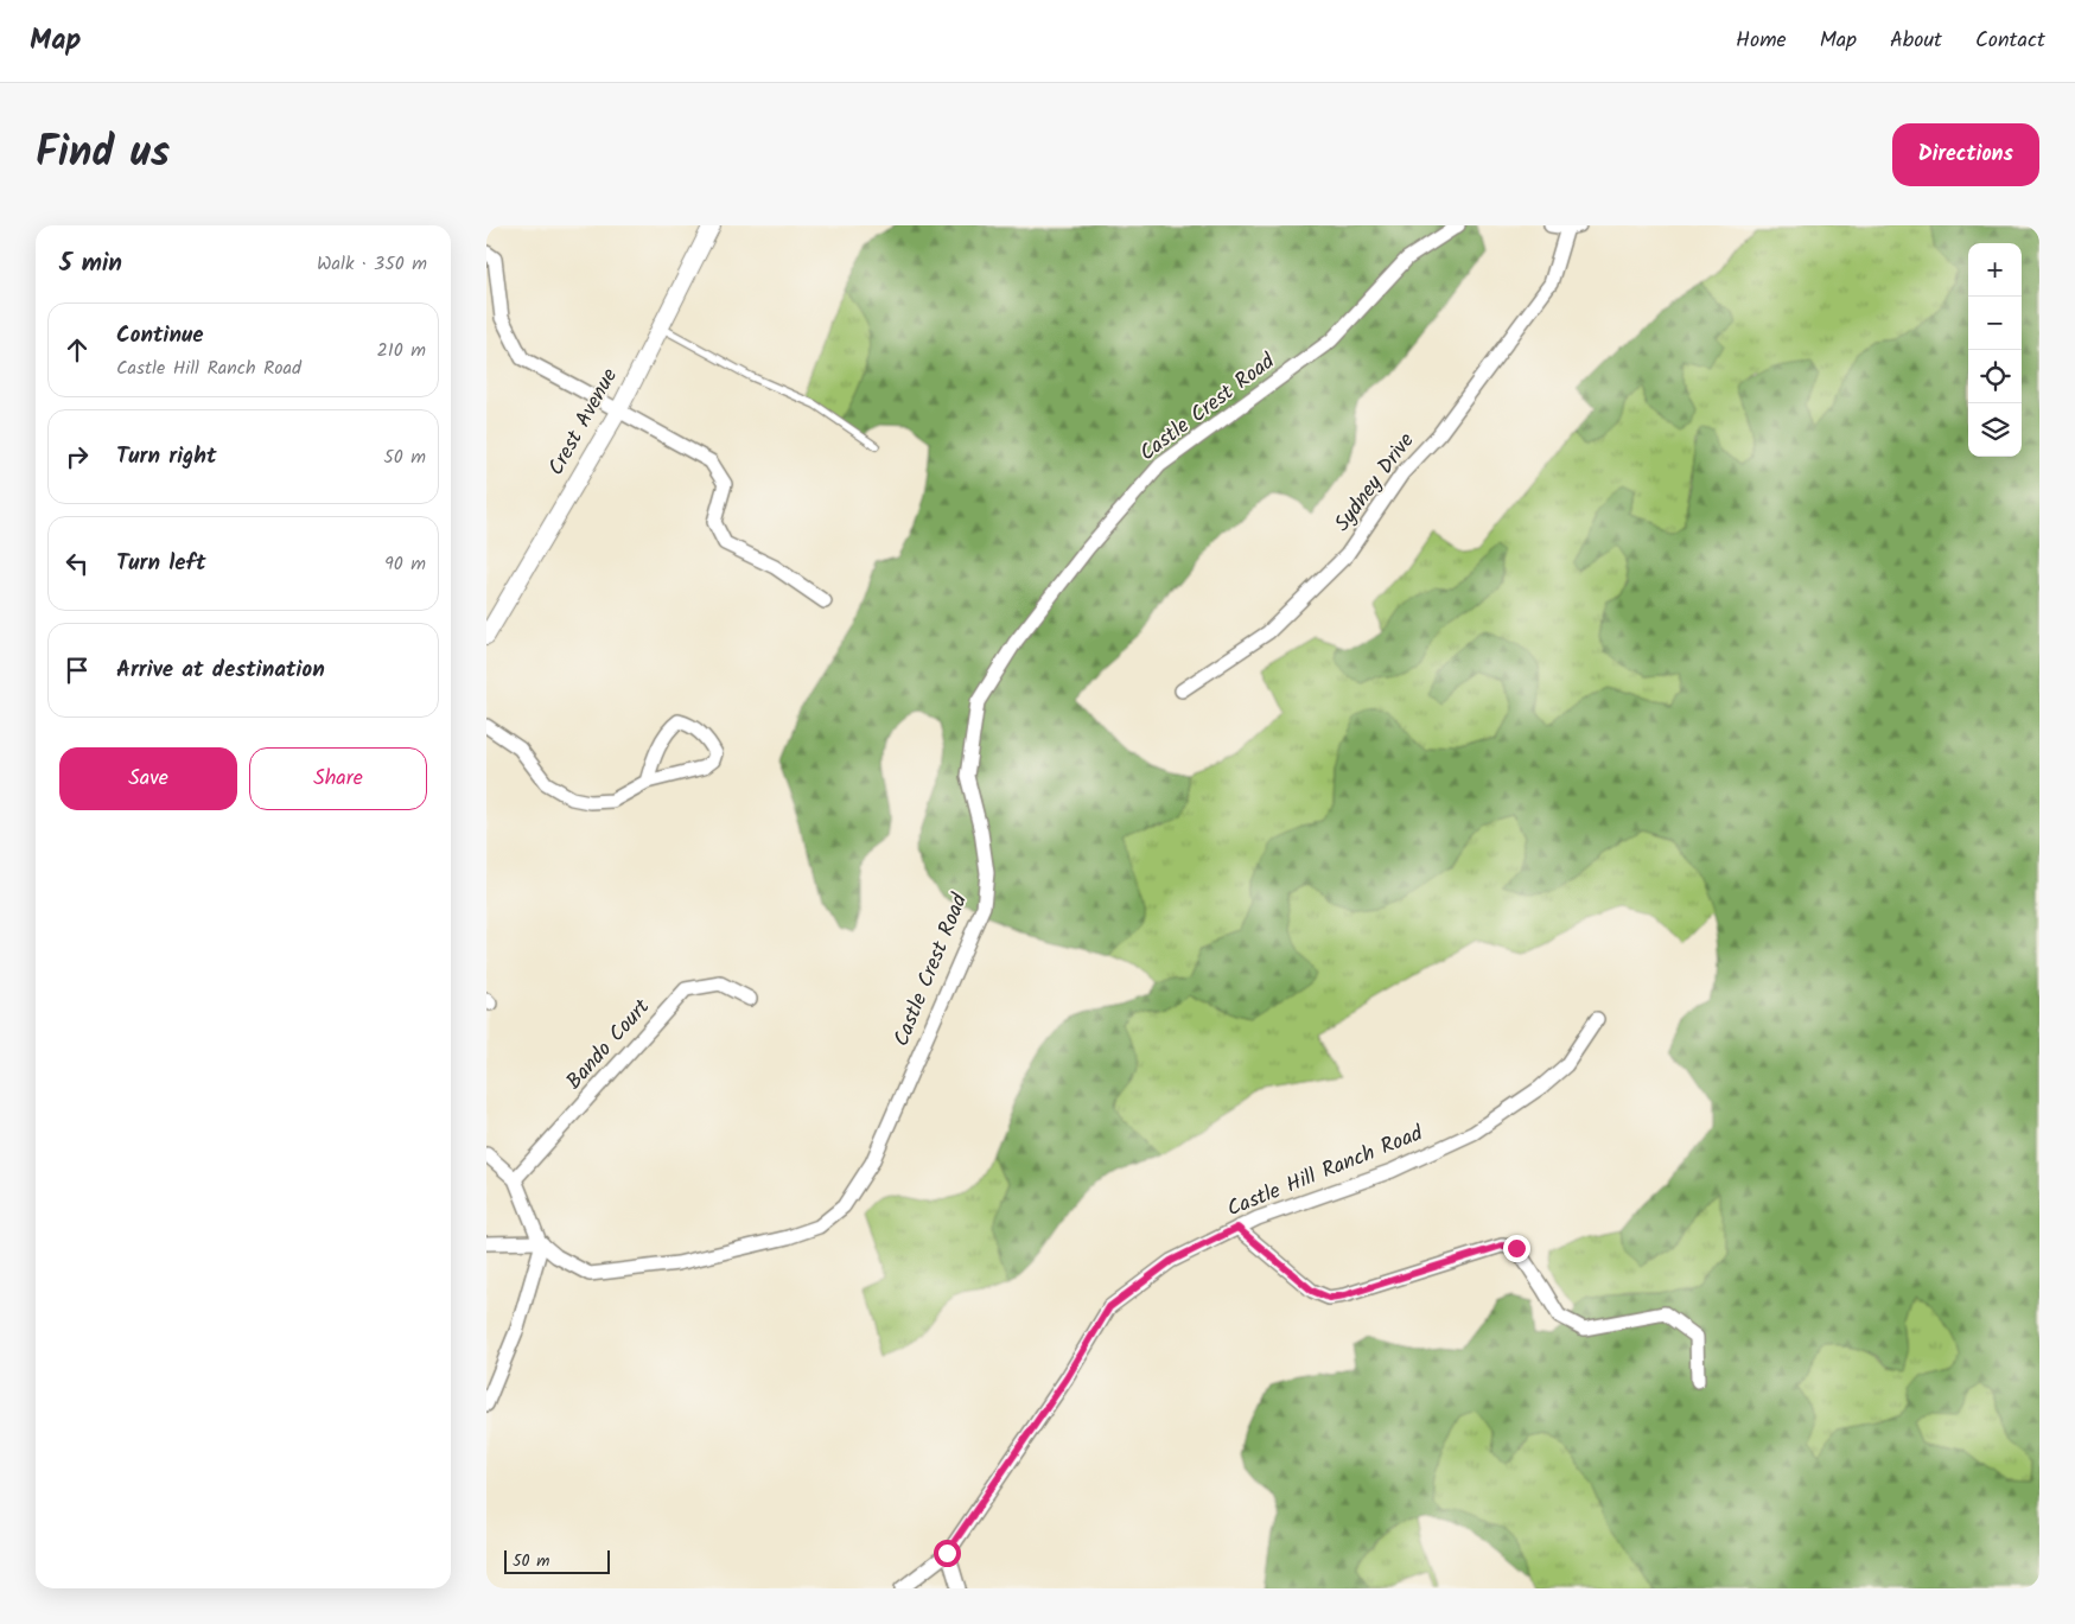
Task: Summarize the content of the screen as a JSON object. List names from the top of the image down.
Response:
{
  "streets": {
    "street": [
      "Castle Crest Road",
      "Crest Avenue",
      "Sydney Drive",
      "Bando Court",
      "Castle Hill Ranch Road"
    ]
  },
  "crossings": [
    ["Castle Crest Road", "Bando Court"]
  ],
  "scale_bar": "50 m",
  "page": {
    "header": "Map",
    "nav": [
      "Home",
      "Map",
      "About",
      "Contact"
    ],
    "title": "Find us",
    "buttons": [
      "Directions",
      ["Save", "Share"]
    ],
    "heading": ["5 min", "Walk · 350 m"],
    "map_buttons": ["+", "−"],
    "list": [
      ["Continue", "Castle Hill Ranch Road", "210 m"],
      ["Turn right", "50 m"],
      ["Turn left", "90 m"],
      "Arrive at destination"
    ],
    "scale": "50 m"
  }
}
